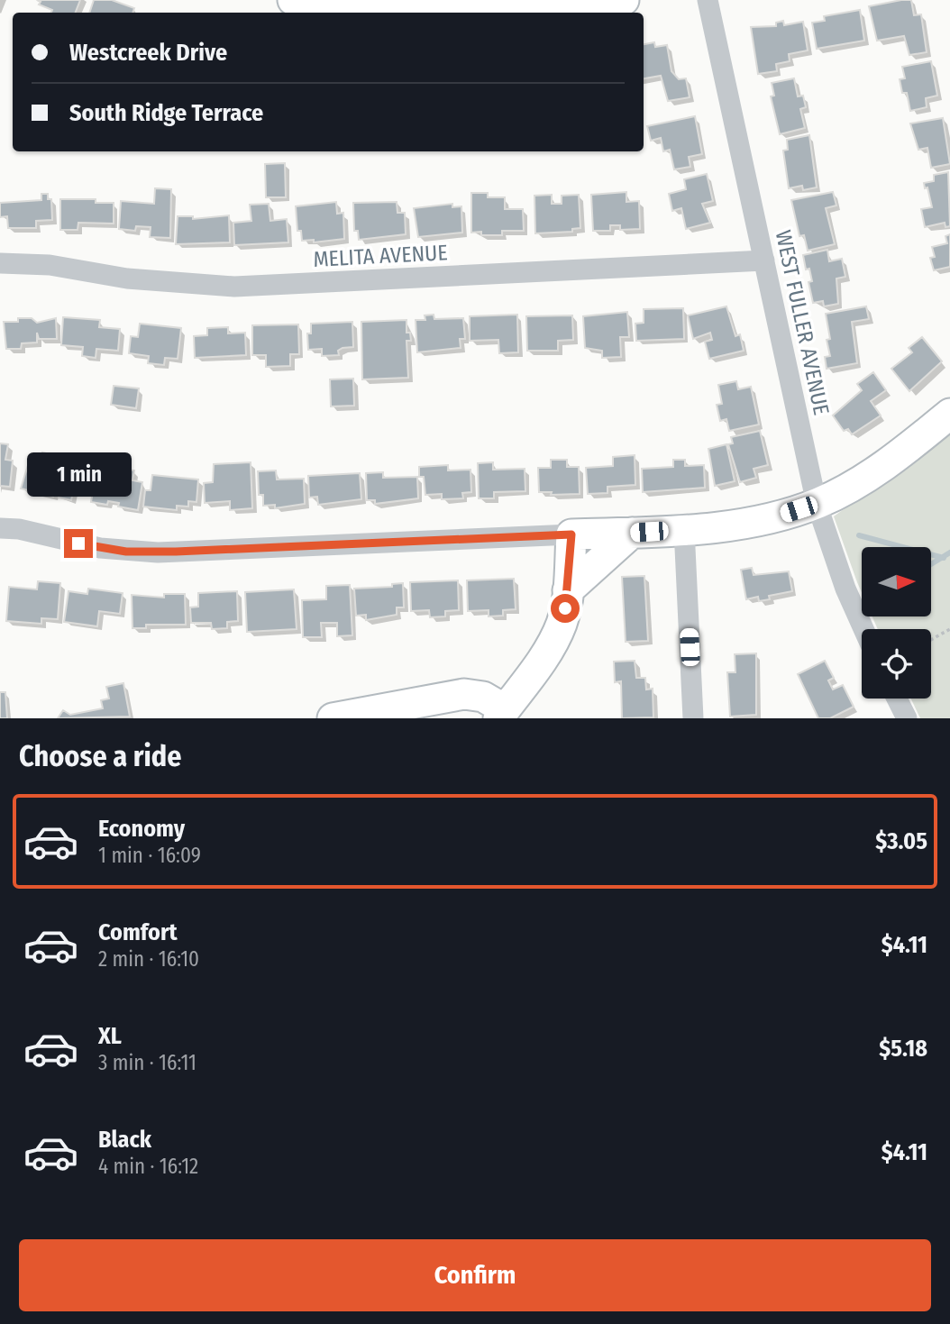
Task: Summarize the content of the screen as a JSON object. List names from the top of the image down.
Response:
{
  "streets": {
    "street": ["MELITA AVENUE", "WEST FULLER AVENUE"]
  },
  "crossings": [
    ["MELITA AVENUE", "WEST FULLER AVENUE"]
  ],
  "north": "right",
  "page": {
    "banner": ["Westcreek Drive", "South Ridge Terrace"],
    "bubble": "1 min",
    "heading": "Choose a ride",
    "list": [
      {
        "name": "Economy",
        "note": "1 min · 16:09",
        "value": "$3.05"
      },
      {
        "name": "Comfort",
        "note": "2 min · 16:10",
        "value": "$4.11"
      },
      {
        "name": "XL",
        "note": "3 min · 16:11",
        "value": "$5.18"
      },
      {
        "name": "Black",
        "note": "4 min · 16:12",
        "value": "$4.11"
      }
    ],
    "buttons": "Confirm"
  }
}
